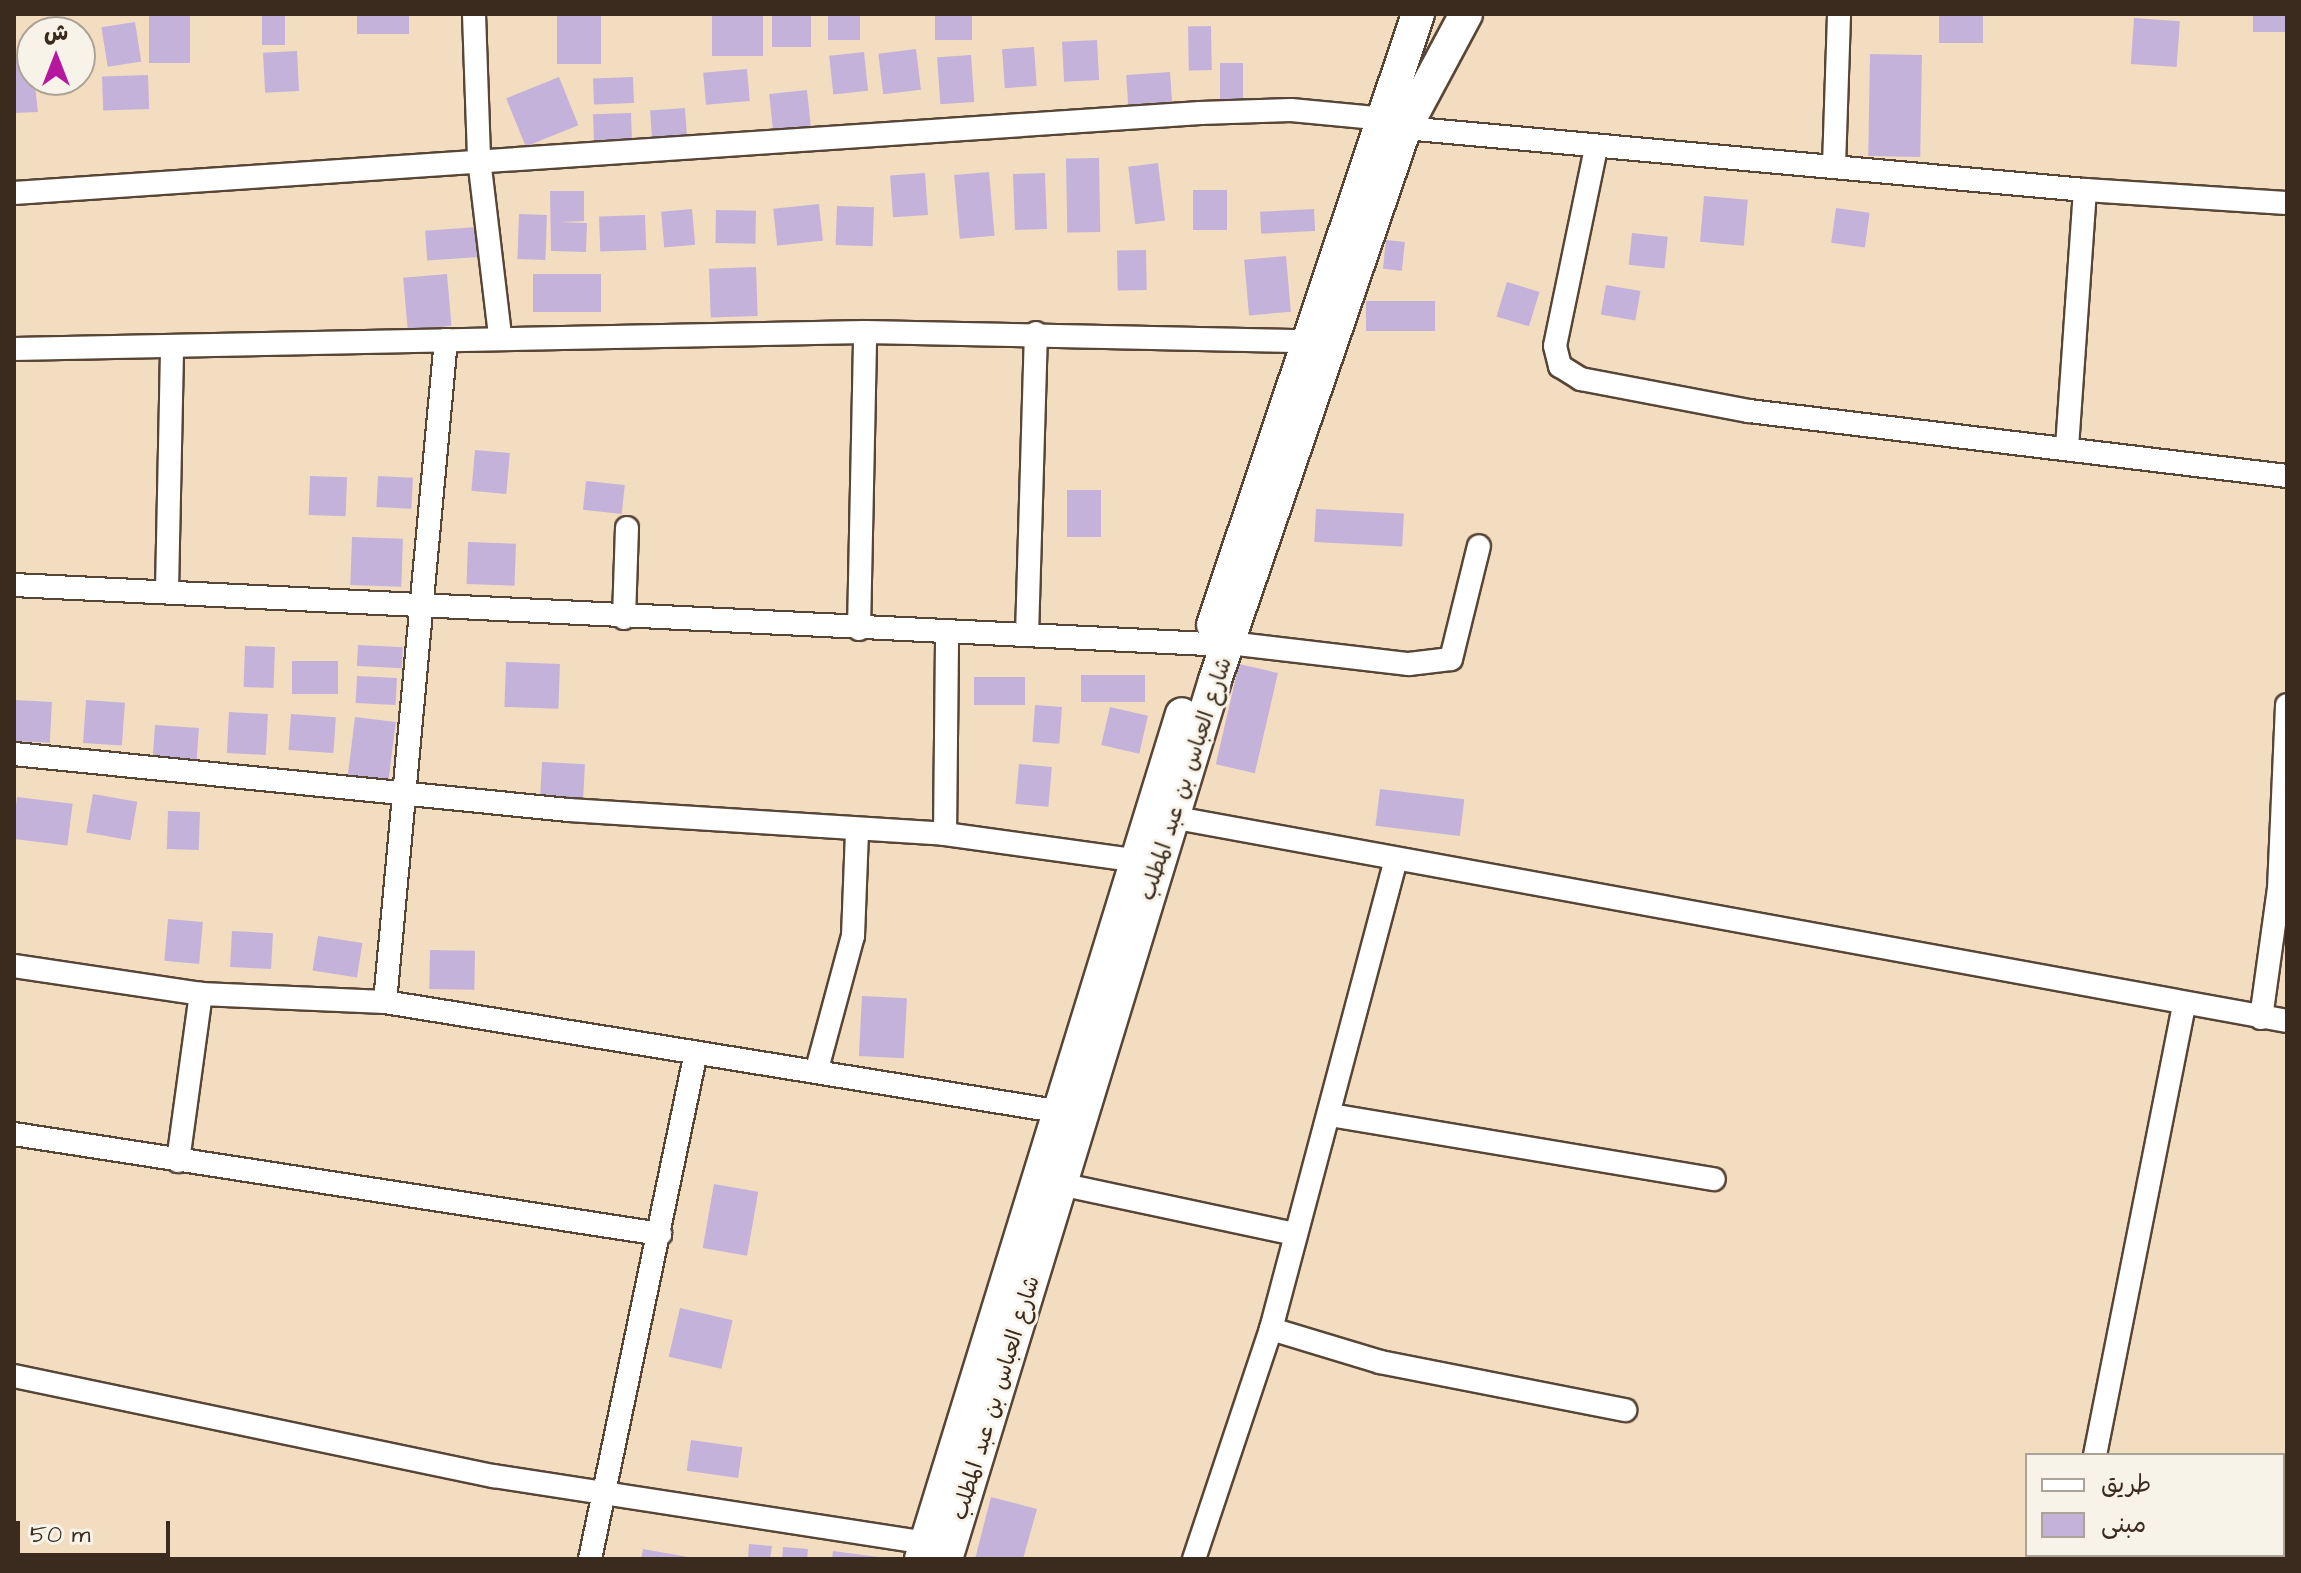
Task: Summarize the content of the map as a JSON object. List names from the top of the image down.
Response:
{
  "streets": {
    "street": ["شارع العباس بن عبد المطلب"]
  },
  "legend": ["طريق", "مبنى"],
  "scale_bar": "50 m",
  "north": "top"
}
